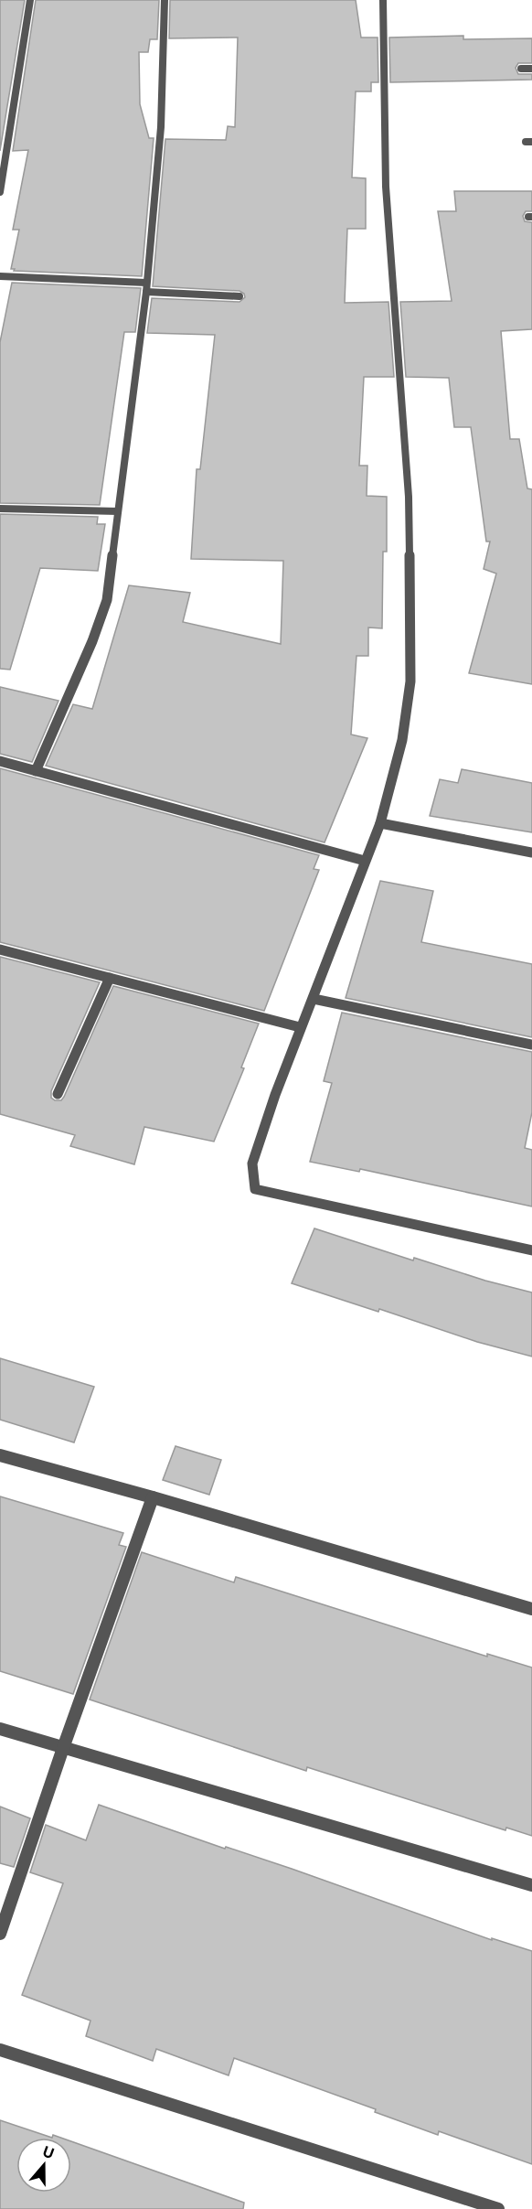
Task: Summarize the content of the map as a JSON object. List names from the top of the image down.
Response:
{
  "north": "top"
}
